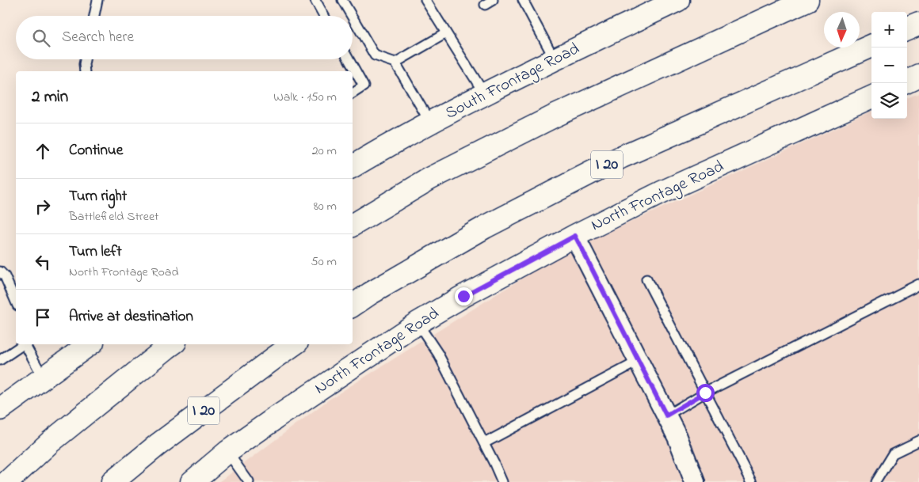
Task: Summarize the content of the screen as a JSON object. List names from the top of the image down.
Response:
{
  "streets": {
    "main road": ["South Frontage Road", "I 20", "North Frontage Road"]
  },
  "north": "bottom",
  "page": {
    "map_buttons": ["+", "−"],
    "search": "Search here",
    "heading": ["2 min", "Walk · 150 m"],
    "list": [
      ["Continue", "20 m"],
      ["Turn right", "Battlefield Street", "80 m"],
      ["Turn left", "North Frontage Road", "50 m"],
      "Arrive at destination"
    ]
  }
}
